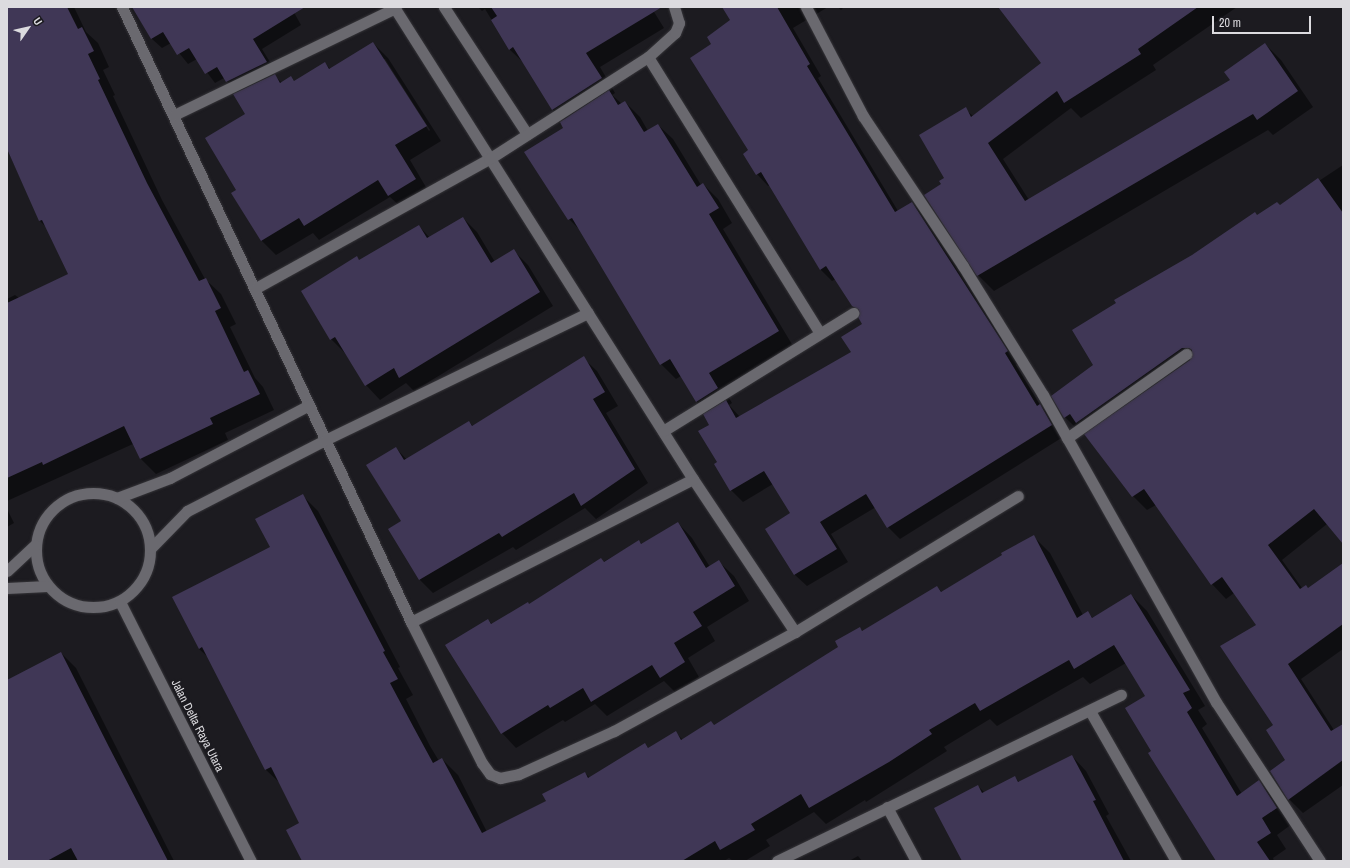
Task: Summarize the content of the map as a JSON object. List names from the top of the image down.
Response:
{
  "streets": {
    "street": ["Jalan Delta Raya Utara"]
  },
  "scale_bar": "20 m",
  "north": "top right"
}
